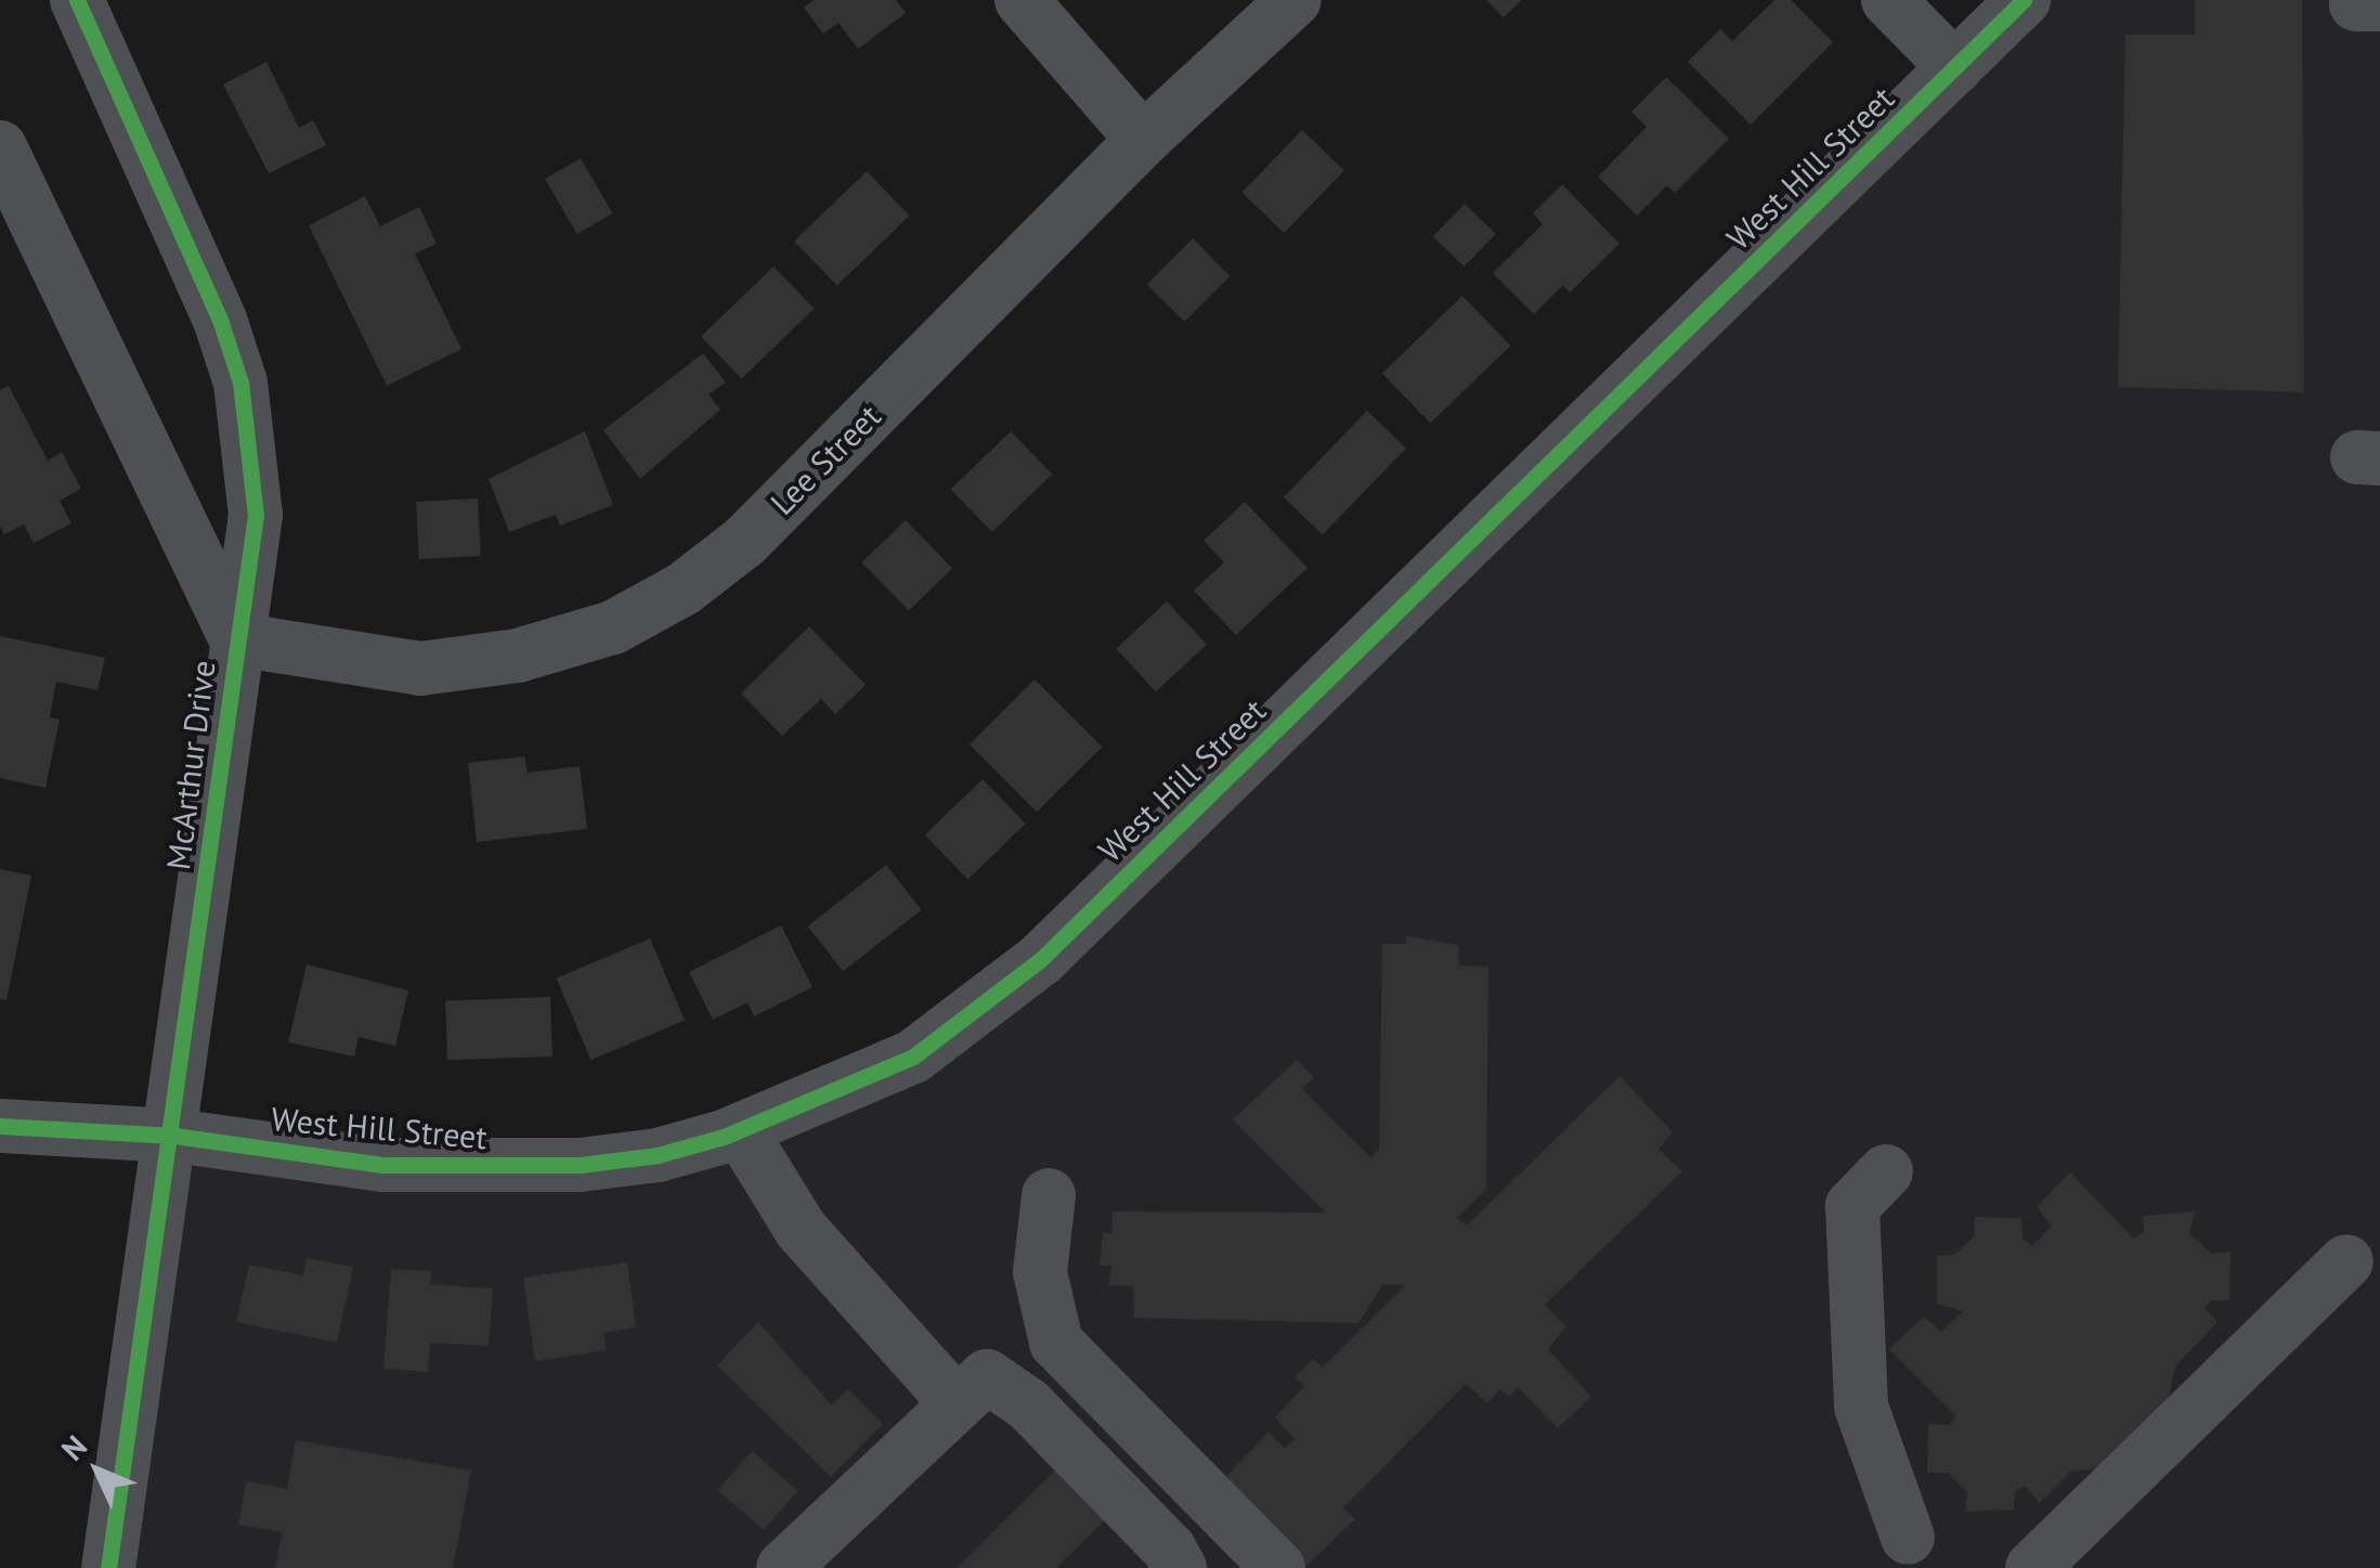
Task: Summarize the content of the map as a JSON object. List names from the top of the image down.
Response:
{
  "streets": {
    "street": ["West Hill Street", "Lee Street", "McArthur Drive"]
  },
  "crossings": [
    ["West Hill Street", "McArthur Drive"],
    ["Lee Street", "McArthur Drive"]
  ],
  "north": "top left"
}
